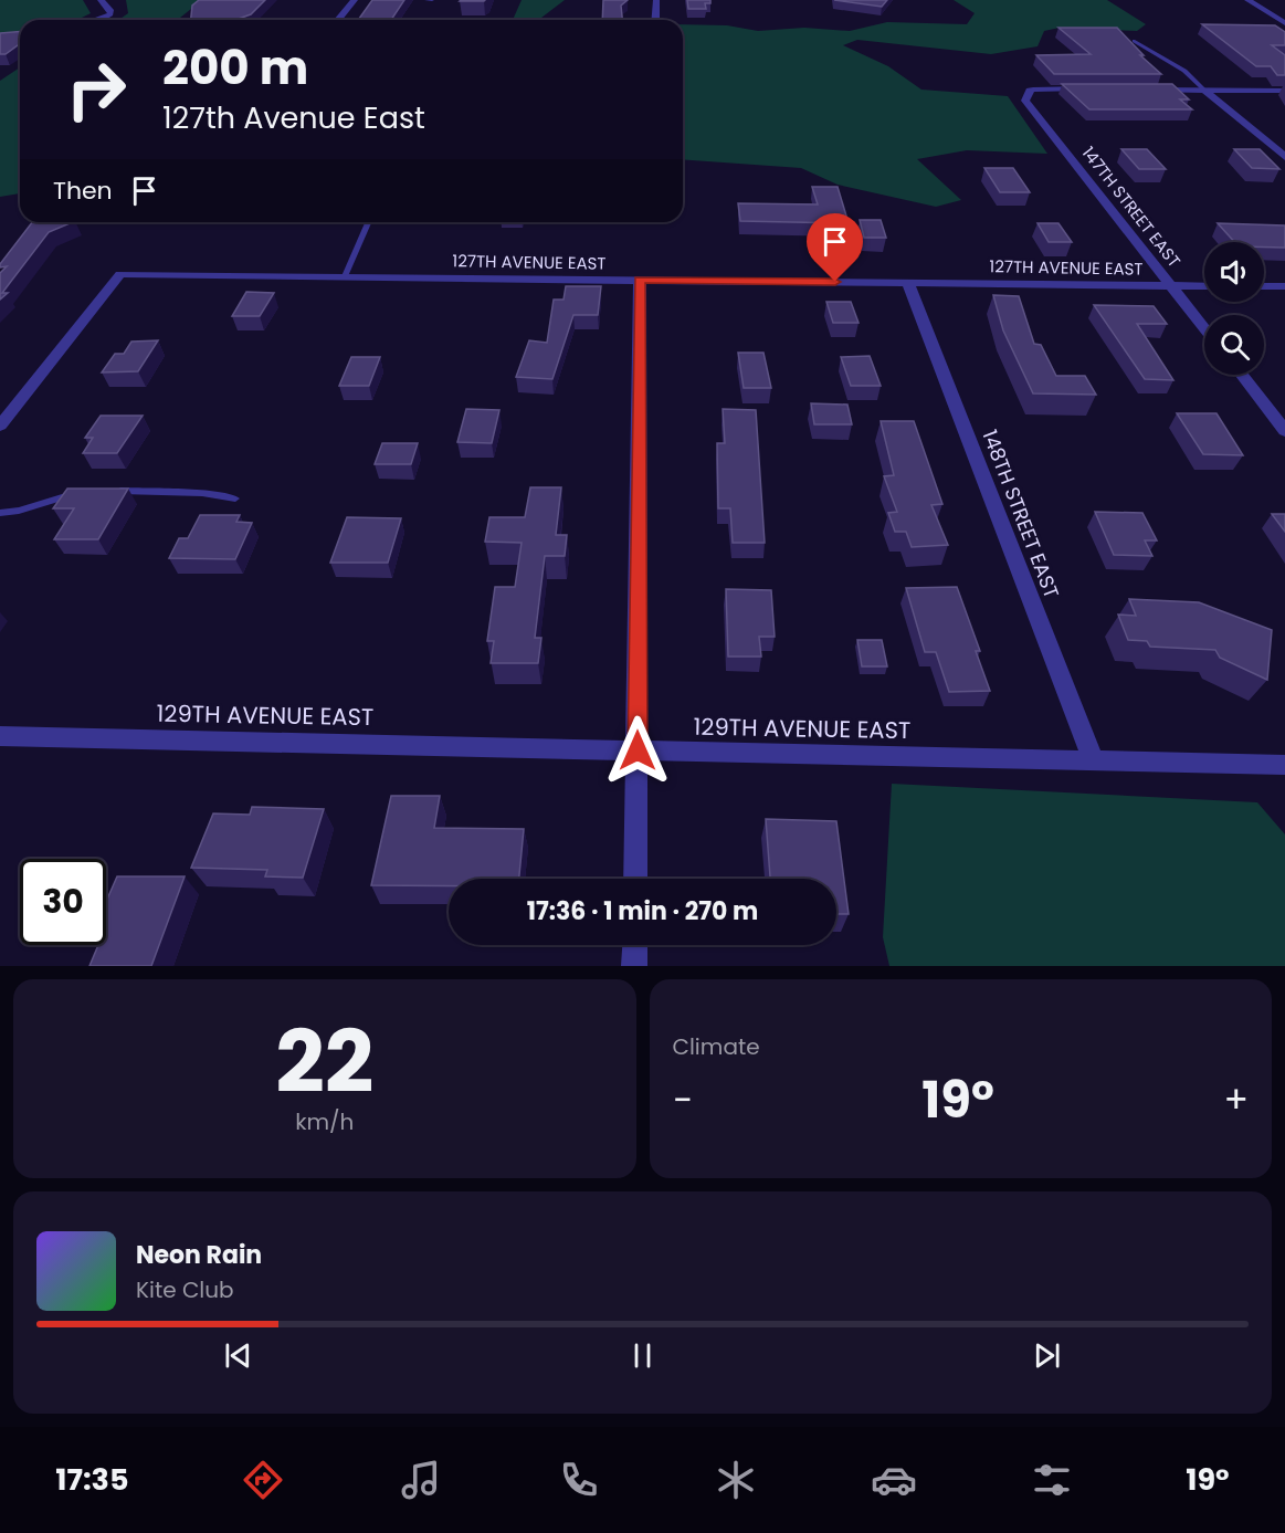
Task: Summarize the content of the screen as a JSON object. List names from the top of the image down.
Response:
{
  "streets": {
    "street": [
      "147TH STREET EAST",
      "127TH AVENUE EAST",
      "148TH STREET EAST",
      "129TH AVENUE EAST"
    ]
  },
  "crossings": [
    ["147TH STREET EAST", "127TH AVENUE EAST"],
    ["127TH AVENUE EAST", "148TH STREET EAST"],
    ["148TH STREET EAST", "129TH AVENUE EAST"]
  ],
  "page": {
    "turn": ["200 m", "127th Avenue East"],
    "then": "Then",
    "limit": "30",
    "trip": "17:36 · 1 min · 270 m",
    "tile": [
      ["22", "km/h"],
      "Climate"
    ],
    "heat": ["−", "19°", "+"],
    "song": ["Neon Rain", "Kite Club"],
    "tabs": ["17:35", "19°"]
  }
}
